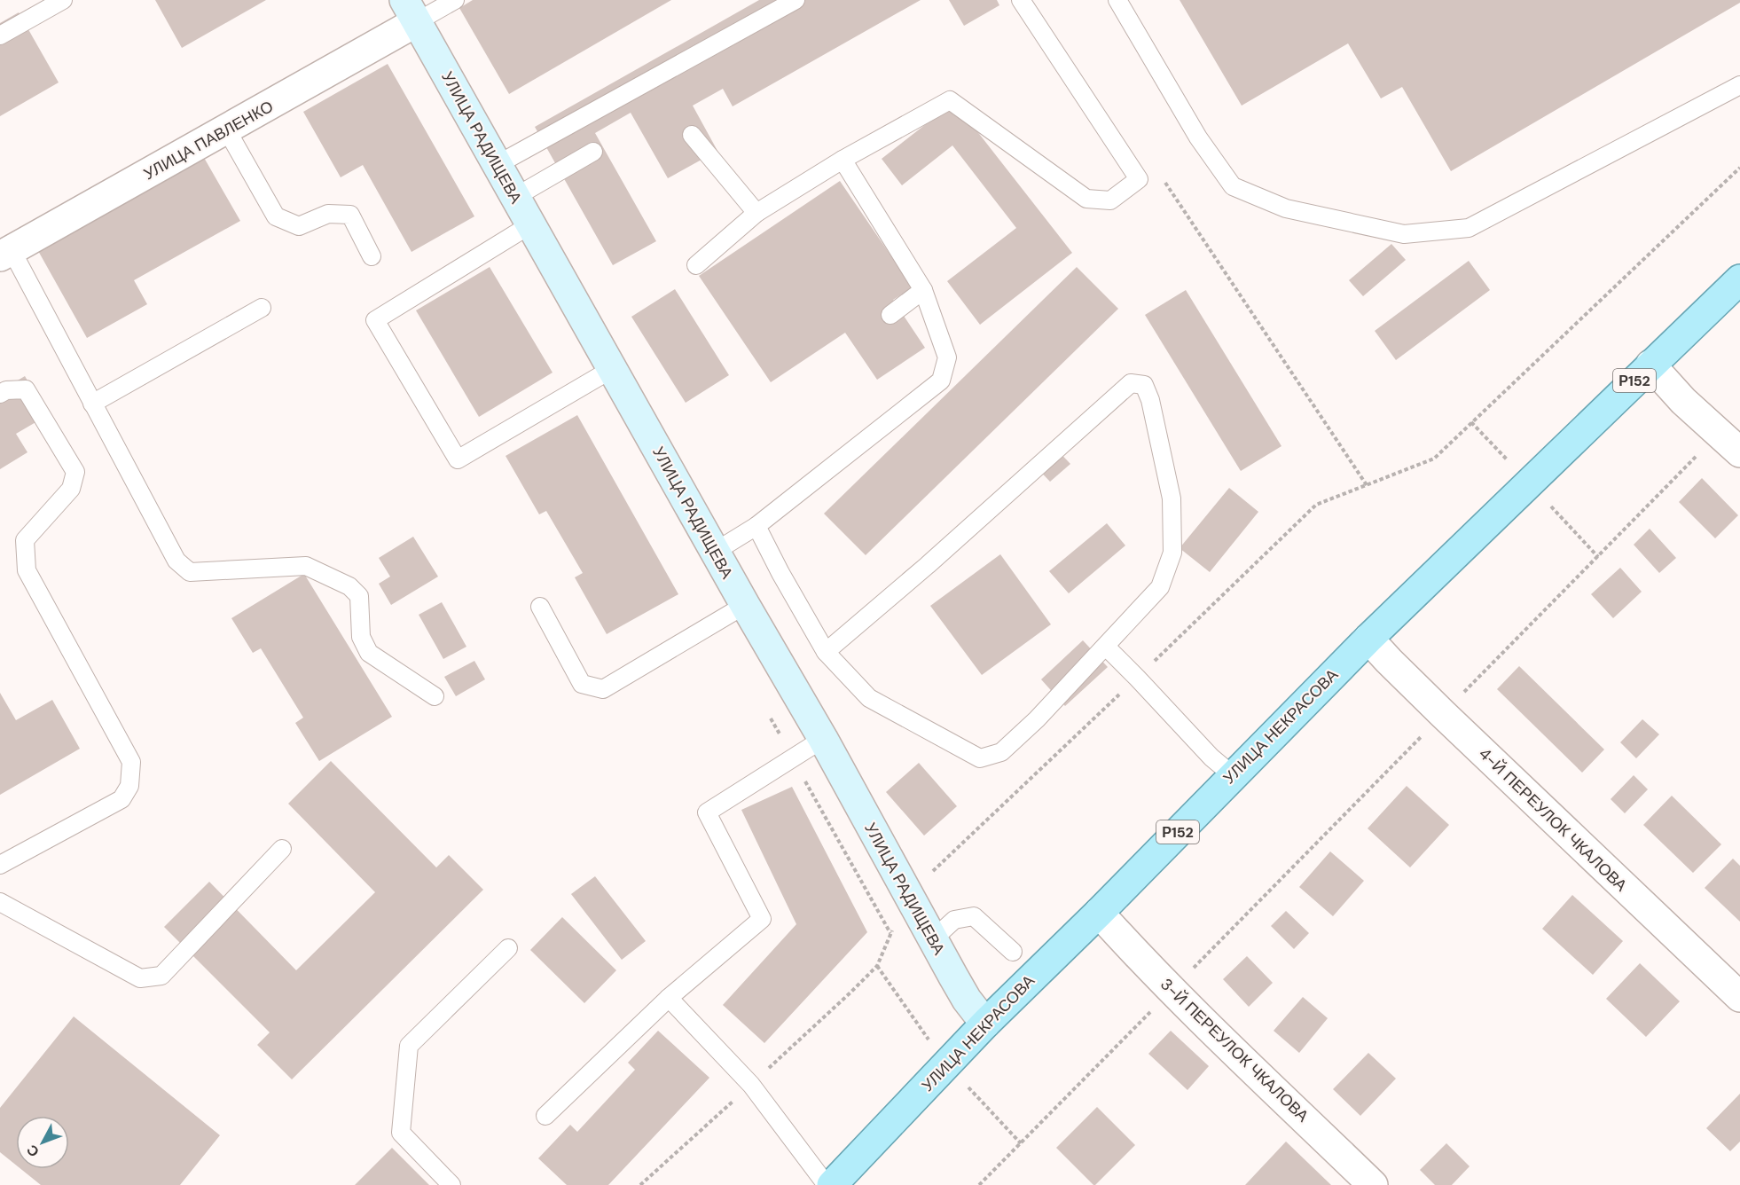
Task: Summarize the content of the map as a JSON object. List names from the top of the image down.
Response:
{
  "streets": {
    "main road": ["Р152", "УЛИЦА НЕКРАСОВА"],
    "street": [
      "УЛИЦА РАДИЩЕВА",
      "УЛИЦА ПАВЛЕНКО",
      "4-Й ПЕРЕУЛОК ЧКАЛОВА",
      "3-Й ПЕРЕУЛОК ЧКАЛОВА"
    ]
  },
  "crossings": [
    ["УЛИЦА РАДИЩЕВА", "УЛИЦА ПАВЛЕНКО"],
    ["УЛИЦА РАДИЩЕВА", "УЛИЦА НЕКРАСОВА"],
    ["УЛИЦА НЕКРАСОВА", "4-Й ПЕРЕУЛОК ЧКАЛОВА"],
    ["УЛИЦА НЕКРАСОВА", "3-Й ПЕРЕУЛОК ЧКАЛОВА"]
  ],
  "north": "bottom left"
}
